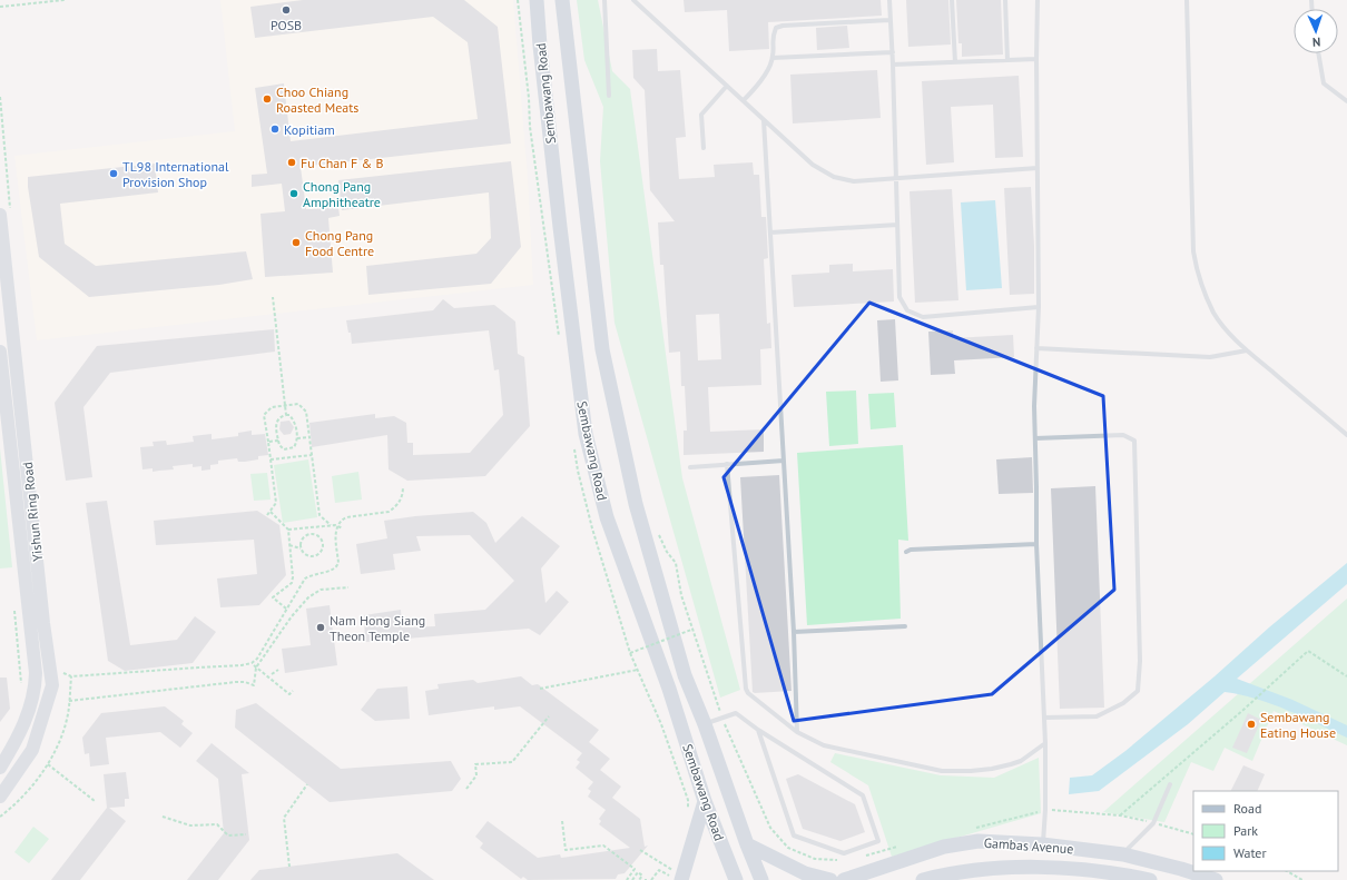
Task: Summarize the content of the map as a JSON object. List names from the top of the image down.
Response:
{
  "streets": {
    "main road": ["Sembawang Road", "Yishun Ring Road", "Gambas Avenue"]
  },
  "places": [
    "POSB",
    "Choo Chiang Roasted Meats",
    "Kopitiam",
    "Fu Chan F & B",
    "TL98 International Provision Shop",
    "Chong Pang Amphitheatre",
    "Chong Pang Food Centre",
    "Nam Hong Siang Theon Temple",
    "Sembawang Eating House"
  ],
  "legend": ["Road", "Park", "Water"],
  "north": "bottom"
}
